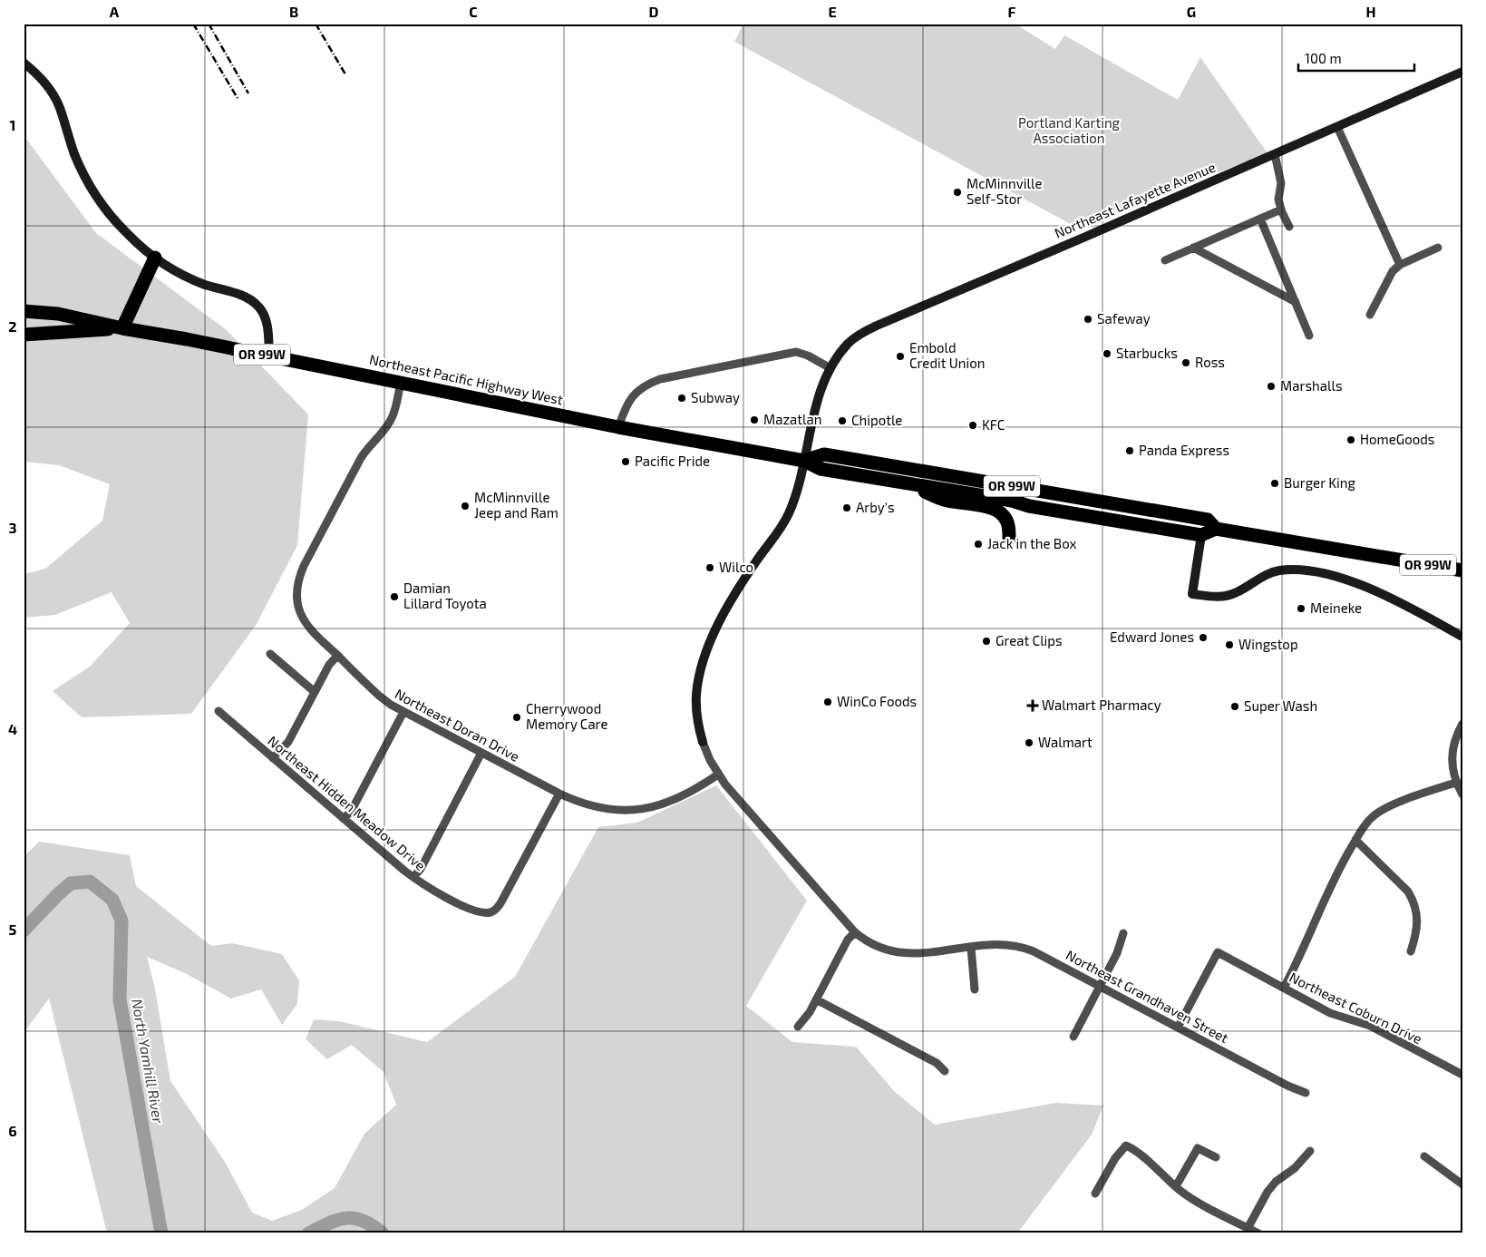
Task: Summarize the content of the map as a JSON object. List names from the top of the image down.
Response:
{
  "streets": {
    "highway": ["OR 99W", "Northeast Pacific Highway West"],
    "street": [
      "Northeast Lafayette Avenue",
      "Northeast Doran Drive",
      "Northeast Hidden Meadow Drive",
      "Northeast Grandhaven Street",
      "Northeast Coburn Drive"
    ]
  },
  "crossings": [
    ["Northeast Lafayette Avenue", "Northeast Pacific Highway West"],
    ["Northeast Lafayette Avenue", "Northeast Grandhaven Street"],
    ["OR 99W", "Northeast Pacific Highway West"],
    ["Northeast Pacific Highway West", "Northeast Doran Drive"],
    ["Northeast Doran Drive", "Northeast Hidden Meadow Drive"],
    ["Northeast Doran Drive", "Northeast Grandhaven Street"],
    ["Northeast Grandhaven Street", "Northeast Coburn Drive"]
  ],
  "water": ["North Yamhill River"],
  "parks": ["Portland Karting Association"],
  "places": {
    "other": [
      "McMinnville Self-Stor",
      "Safeway",
      "Starbucks",
      "Embold Credit Union",
      "Ross",
      "Marshalls",
      "Subway",
      "Mazatlan",
      "Chipotle",
      "KFC",
      "HomeGoods",
      "Panda Express",
      "Pacific Pride",
      "Burger King",
      "McMinnville Jeep and Ram",
      "Arby's",
      "Jack in the Box",
      "Wilco",
      "Damian Lillard Toyota",
      "Meineke",
      "Edward Jones",
      "Great Clips",
      "Wingstop",
      "WinCo Foods",
      "Super Wash",
      "Cherrywood Memory Care",
      "Walmart"
    ],
    "health": ["Walmart Pharmacy"]
  },
  "scale_bar": "100 m",
  "grid": {
    "columns": [
      "A",
      "B",
      "C",
      "D",
      "E",
      "F",
      "G",
      "H"
    ],
    "rows": [
      "1",
      "2",
      "3",
      "4",
      "5",
      "6"
    ]
  }
}
